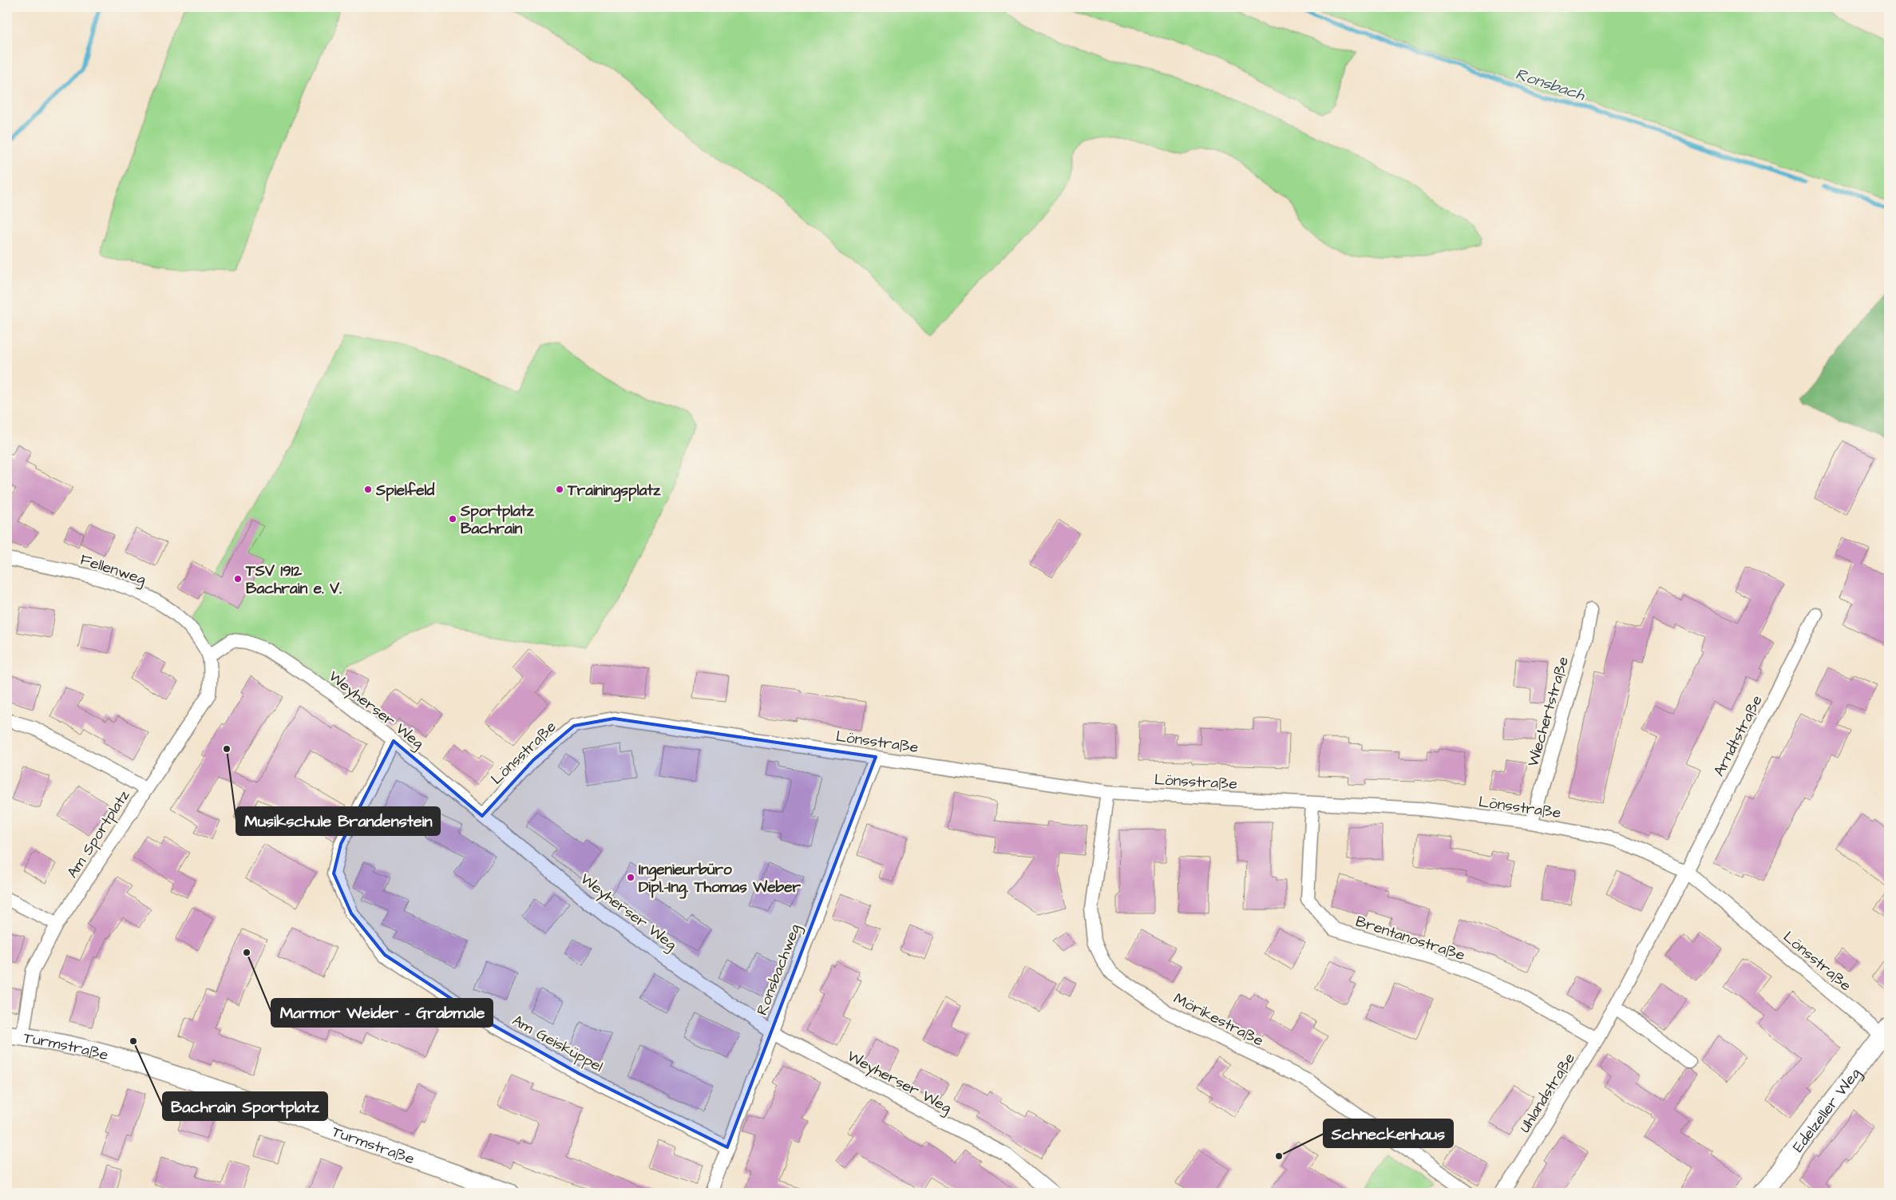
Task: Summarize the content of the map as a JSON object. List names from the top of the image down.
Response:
{
  "streets": {
    "main road": ["Turmstraße", "Edelzeller Weg"],
    "street": [
      "Fellenweg",
      "Weyherser Weg",
      "Wiechertstraße",
      "Arndtstraße",
      "Lönsstraße",
      "Am Sportplatz",
      "Brentanostraße",
      "Ronsbachweg",
      "Mörikestraße",
      "Am Geisküppel",
      "Uhlandstraße"
    ]
  },
  "crossings": [
    ["Fellenweg", "Weyherser Weg"],
    ["Fellenweg", "Am Sportplatz"],
    ["Weyherser Weg", "Lönsstraße"],
    ["Weyherser Weg", "Am Sportplatz"],
    ["Weyherser Weg", "Ronsbachweg"],
    ["Weyherser Weg", "Am Geisküppel"],
    ["Wiechertstraße", "Lönsstraße"],
    ["Arndtstraße", "Lönsstraße"],
    ["Arndtstraße", "Uhlandstraße"],
    ["Lönsstraße", "Brentanostraße"],
    ["Lönsstraße", "Ronsbachweg"],
    ["Lönsstraße", "Mörikestraße"],
    ["Lönsstraße", "Uhlandstraße"],
    ["Lönsstraße", "Edelzeller Weg"],
    ["Am Sportplatz", "Turmstraße"],
    ["Brentanostraße", "Uhlandstraße"],
    ["Ronsbachweg", "Am Geisküppel"]
  ],
  "water": ["Ronsbach"],
  "places": [
    "Spielfeld",
    "Trainingsplatz",
    "Sportplatz Bachrain",
    "TSV 1912 Bachrain e. V.",
    "Musikschule Brandenstein",
    "Ingenieurbüro Dipl.-Ing. Thomas Weber",
    "Marmor Weider - Grabmale",
    "Bachrain Sportplatz",
    "Schneckenhaus"
  ]
}
